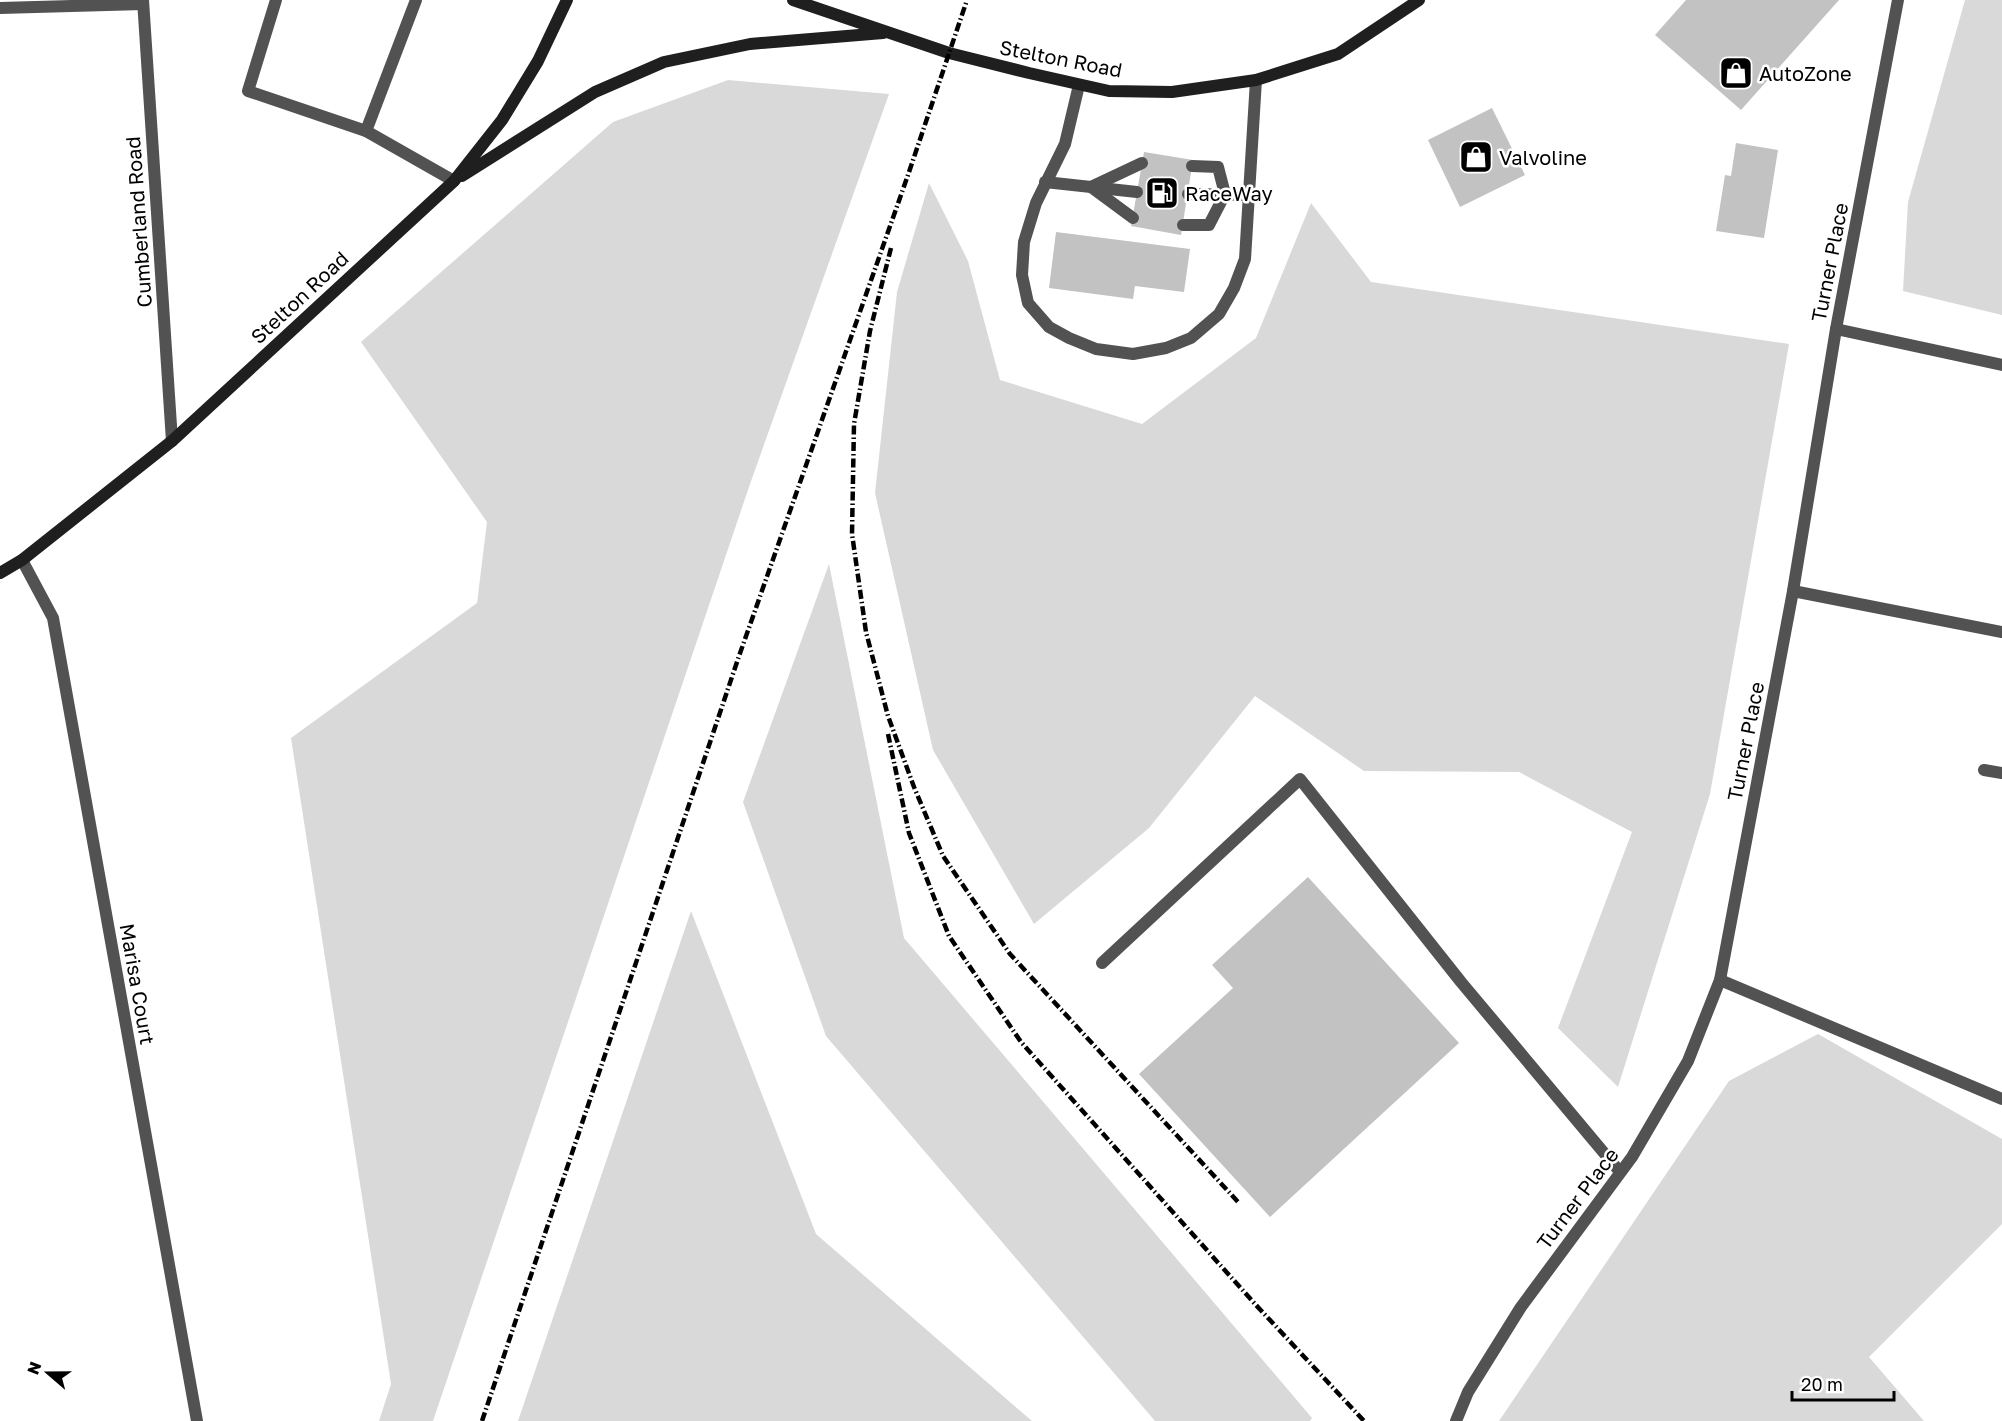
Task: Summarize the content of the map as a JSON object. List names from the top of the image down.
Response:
{
  "streets": {
    "main road": ["Stelton Road"],
    "street": ["Cumberland Road", "Turner Place", "Marisa Court"]
  },
  "crossings": [
    ["Stelton Road", "Cumberland Road"],
    ["Stelton Road", "Marisa Court"]
  ],
  "places": {
    "shop": ["AutoZone", "Valvoline"],
    "fuel station": ["RaceWay"]
  },
  "scale_bar": "20 m",
  "north": "left"
}
